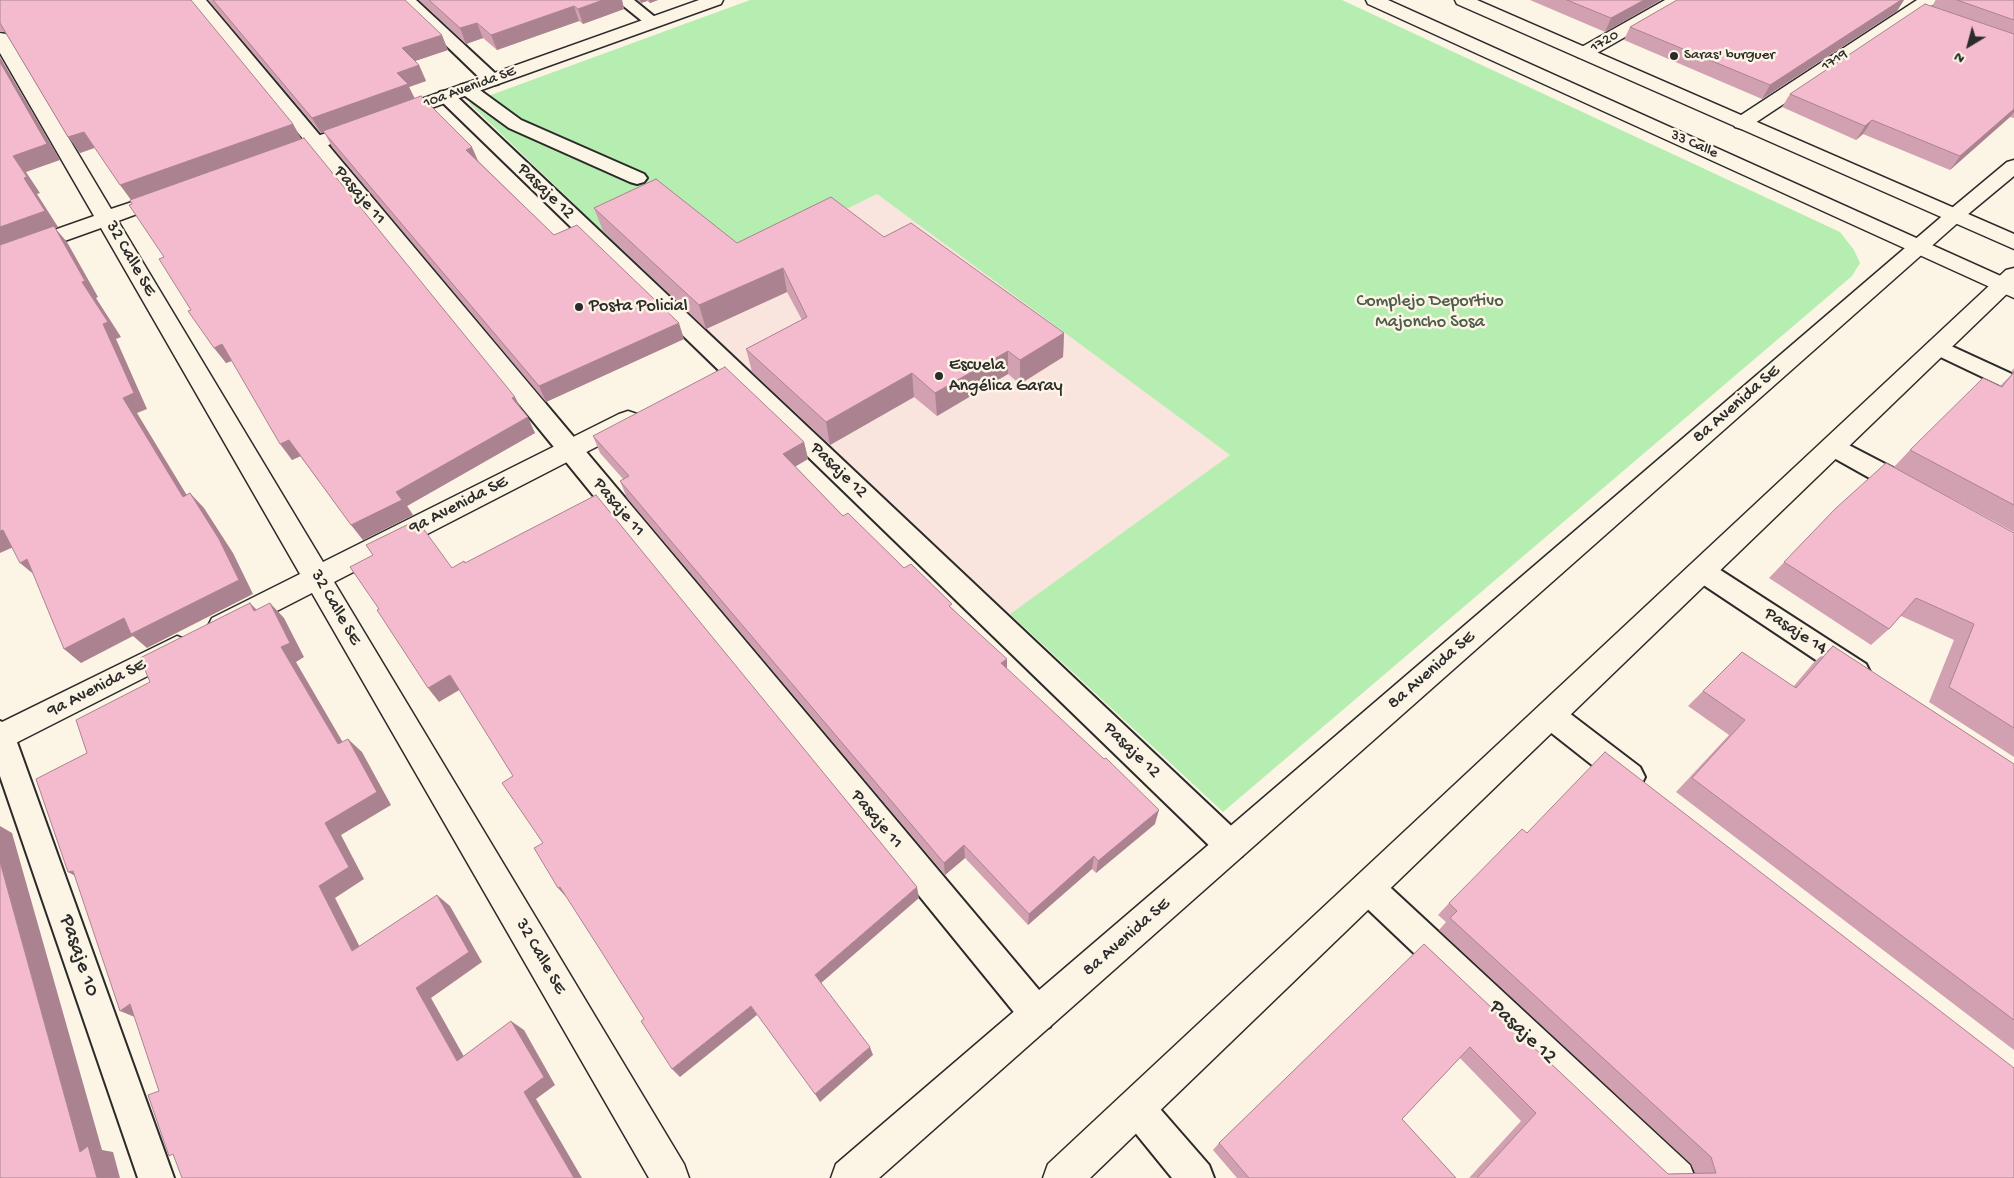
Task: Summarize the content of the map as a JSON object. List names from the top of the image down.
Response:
{
  "streets": {
    "street": [
      "1720",
      "1719",
      "10a Avenida SE",
      "33 Calle",
      "32 Calle SE",
      "8a Avenida SE",
      "9a Avenida SE"
    ],
    "lane": [
      "Pasaje 12",
      "Pasaje 11",
      "Pasaje 14",
      "Pasaje 10"
    ]
  },
  "crossings": [
    ["10a Avenida SE", "Pasaje 12"],
    ["10a Avenida SE", "Pasaje 11"],
    ["33 Calle", "8a Avenida SE"],
    ["Pasaje 12", "8a Avenida SE"],
    ["Pasaje 11", "8a Avenida SE"],
    ["Pasaje 11", "9a Avenida SE"],
    ["32 Calle SE", "9a Avenida SE"],
    ["9a Avenida SE", "Pasaje 10"]
  ],
  "parks": ["Complejo Deportivo Majoncho Sosa"],
  "places": ["Saras' burguer", "Posta Policial", "Escuela Angélica Garay"],
  "north": "bottom left"
}
